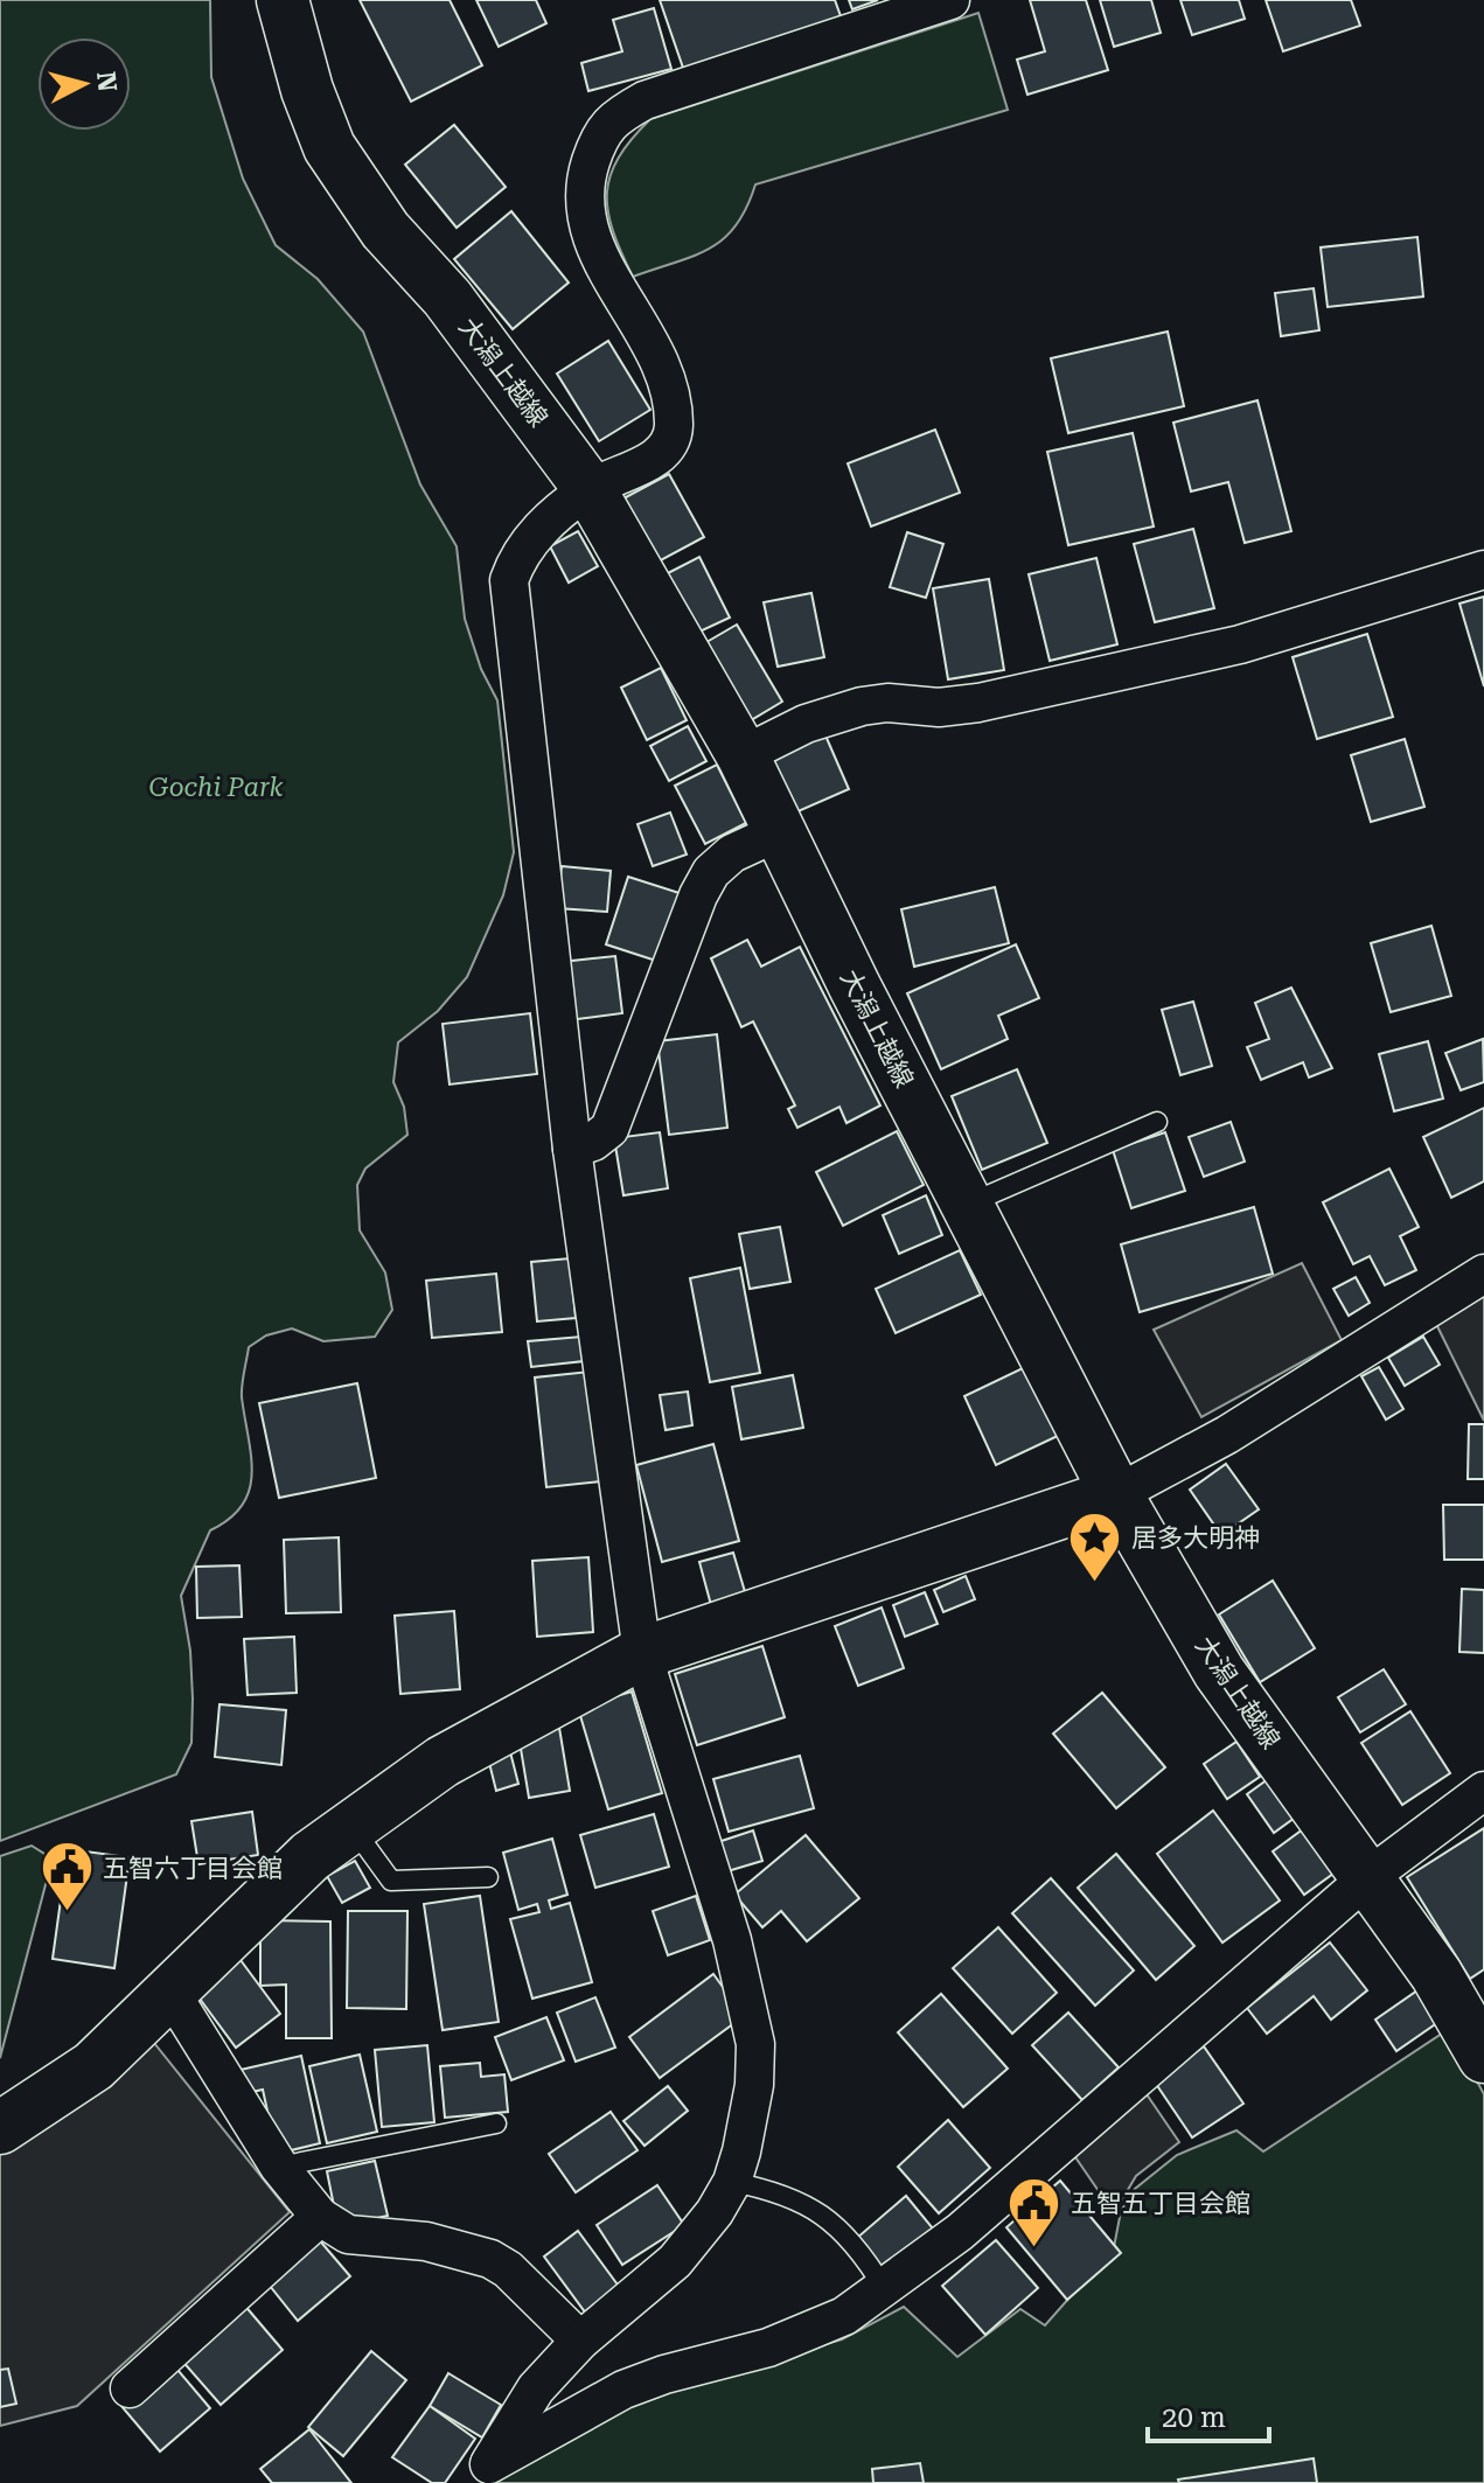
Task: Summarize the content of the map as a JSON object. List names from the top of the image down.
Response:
{
  "streets": {
    "main road": ["大潟上越線"]
  },
  "parks": ["Gochi Park"],
  "places": {
    "place": ["居多大明神"],
    "public building": ["五智六丁目会館", "五智五丁目会館"]
  },
  "scale_bar": "20 m",
  "north": "right"
}
